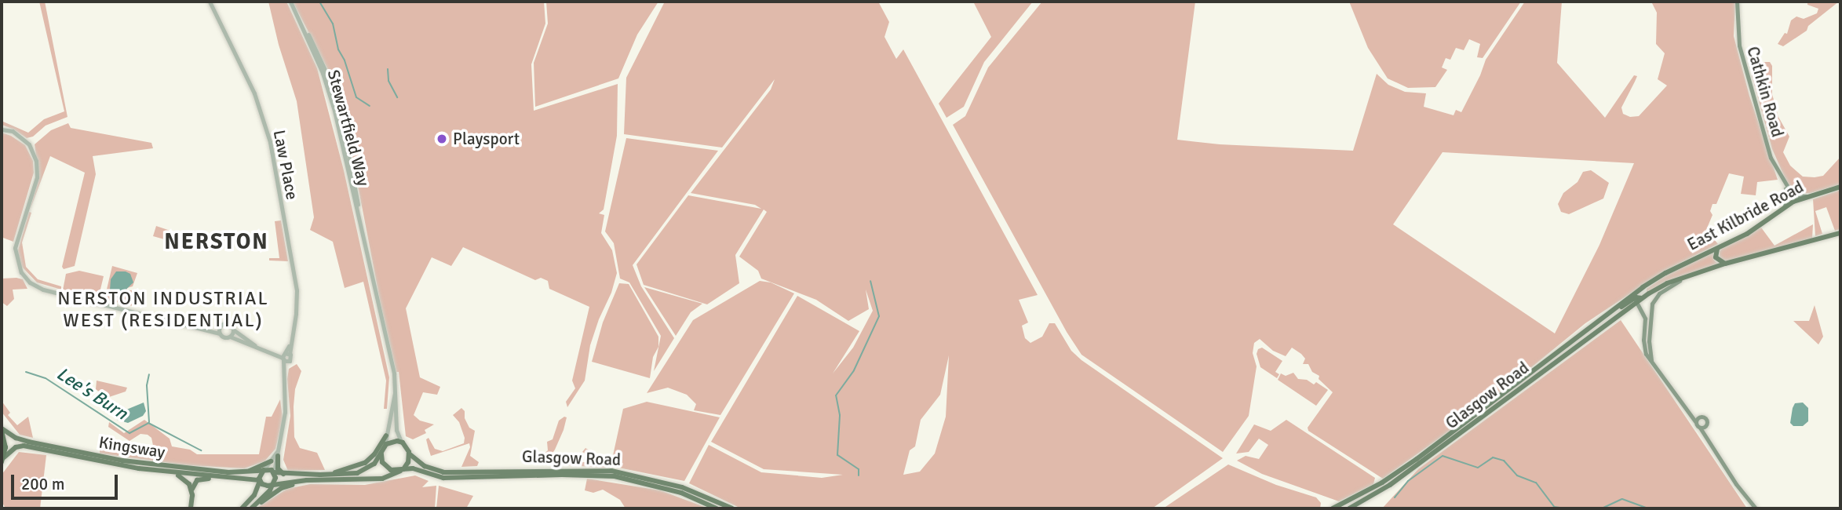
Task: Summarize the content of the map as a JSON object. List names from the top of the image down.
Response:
{
  "streets": {
    "main road": [
      "Cathkin Road",
      "East Kilbride Road",
      "Glasgow Road",
      "Kingsway"
    ],
    "street": ["Stewartfield Way", "Law Place"]
  },
  "crossings": [
    ["Stewartfield Way", "Glasgow Road"],
    ["East Kilbride Road", "Glasgow Road"]
  ],
  "districts": ["NERSTON", "NERSTON INDUSTRIAL WEST (RESIDENTIAL)"],
  "water": ["Lee's Burn"],
  "places": ["Playsport"],
  "scale_bar": "200 m"
}
